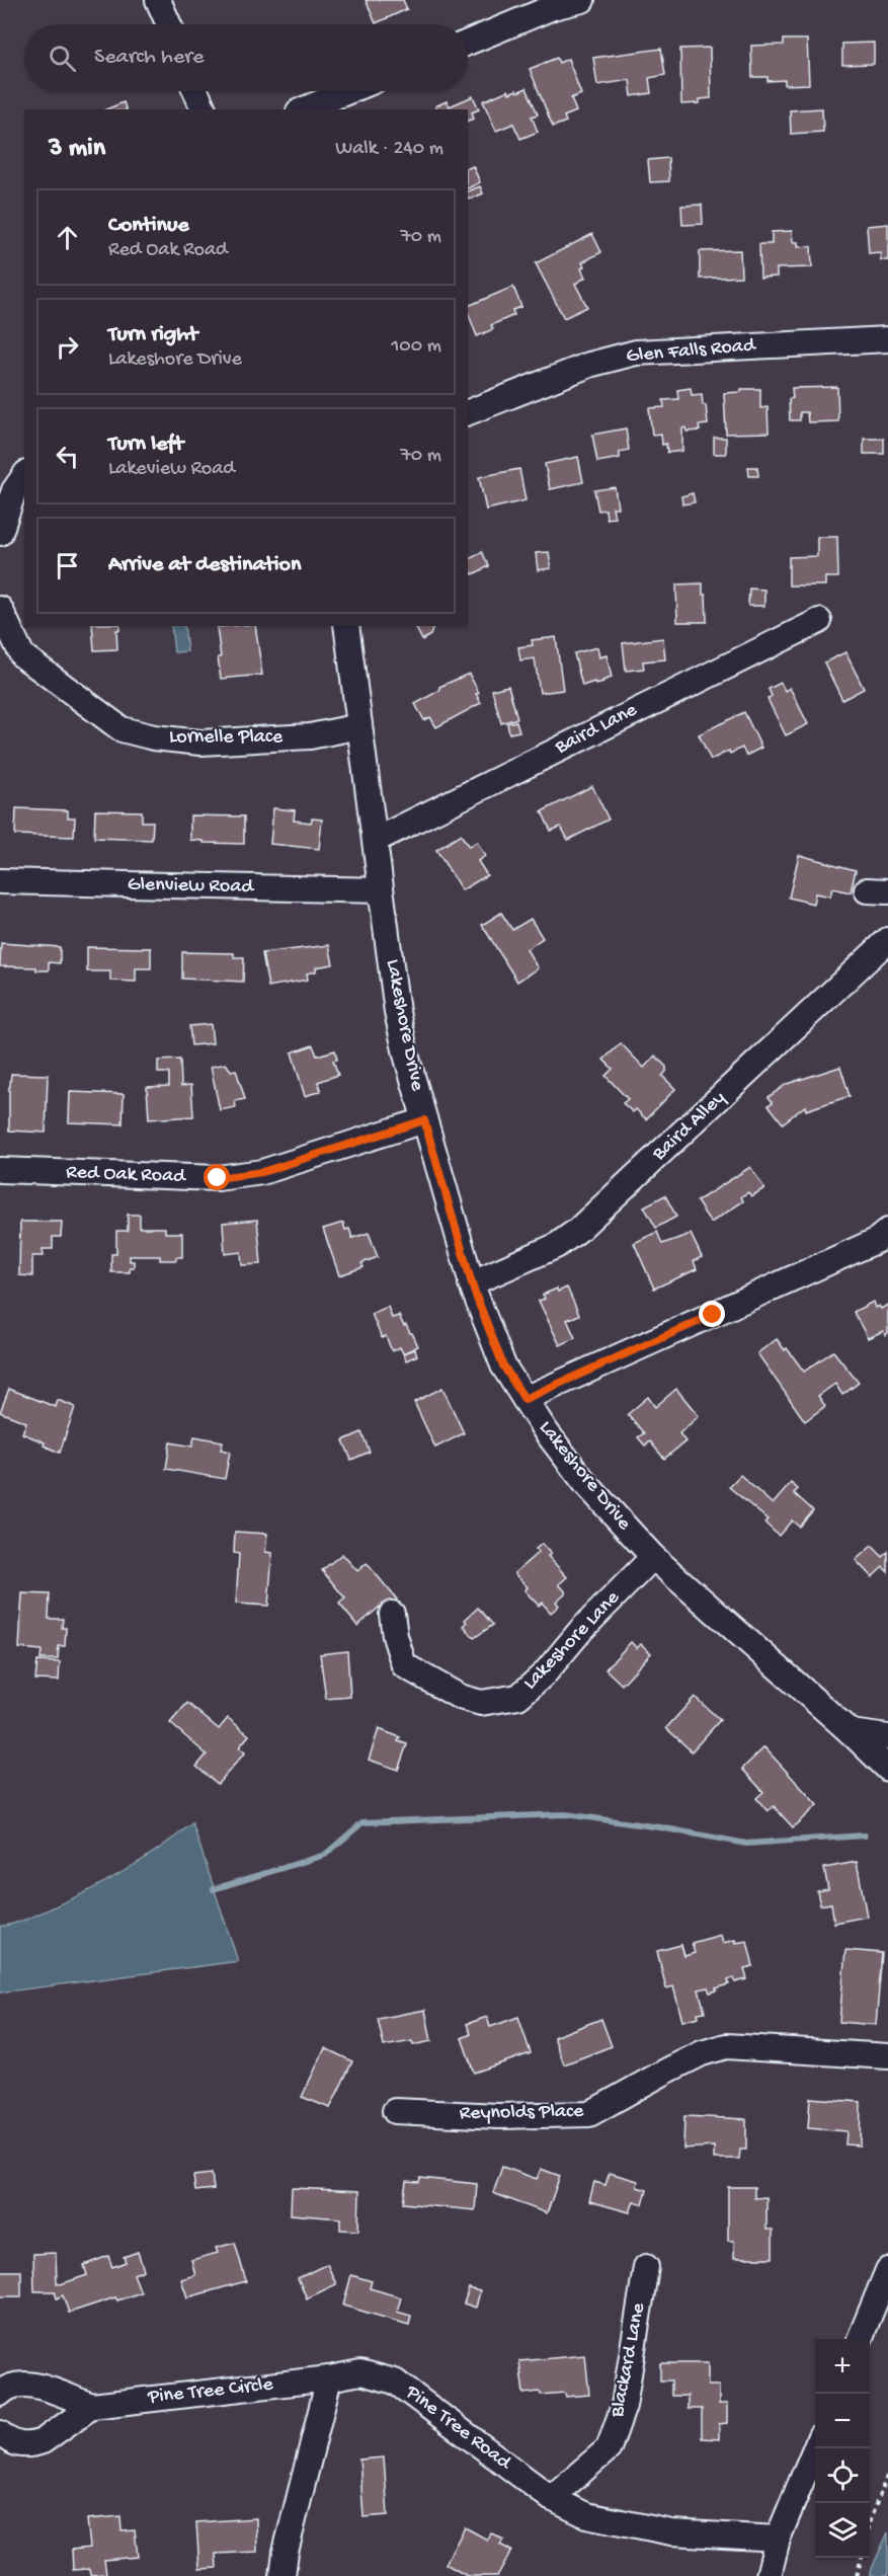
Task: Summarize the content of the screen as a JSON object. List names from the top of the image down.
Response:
{
  "streets": {
    "street": [
      "Glen Falls Road",
      "Baird Lane",
      "Lornelle Place",
      "Glenview Road",
      "Lakeshore Drive",
      "Baird Alley",
      "Red Oak Road",
      "Lakeshore Lane",
      "Reynolds Place",
      "Blackard Lane",
      "Pine Tree Circle",
      "Pine Tree Road"
    ]
  },
  "crossings": [
    ["Baird Lane", "Lakeshore Drive"],
    ["Lornelle Place", "Lakeshore Drive"],
    ["Glenview Road", "Lakeshore Drive"],
    ["Lakeshore Drive", "Baird Alley"],
    ["Lakeshore Drive", "Red Oak Road"],
    ["Lakeshore Drive", "Lakeshore Lane"],
    ["Blackard Lane", "Pine Tree Road"],
    ["Pine Tree Circle", "Pine Tree Road"]
  ],
  "page": {
    "search": "Search here",
    "heading": ["3 min", "Walk · 240 m"],
    "list": [
      ["Continue", "Red Oak Road", "70 m"],
      ["Turn right", "Lakeshore Drive", "100 m"],
      ["Turn left", "Lakeview Road", "70 m"],
      "Arrive at destination"
    ],
    "map_buttons": ["+", "−"]
  }
}
